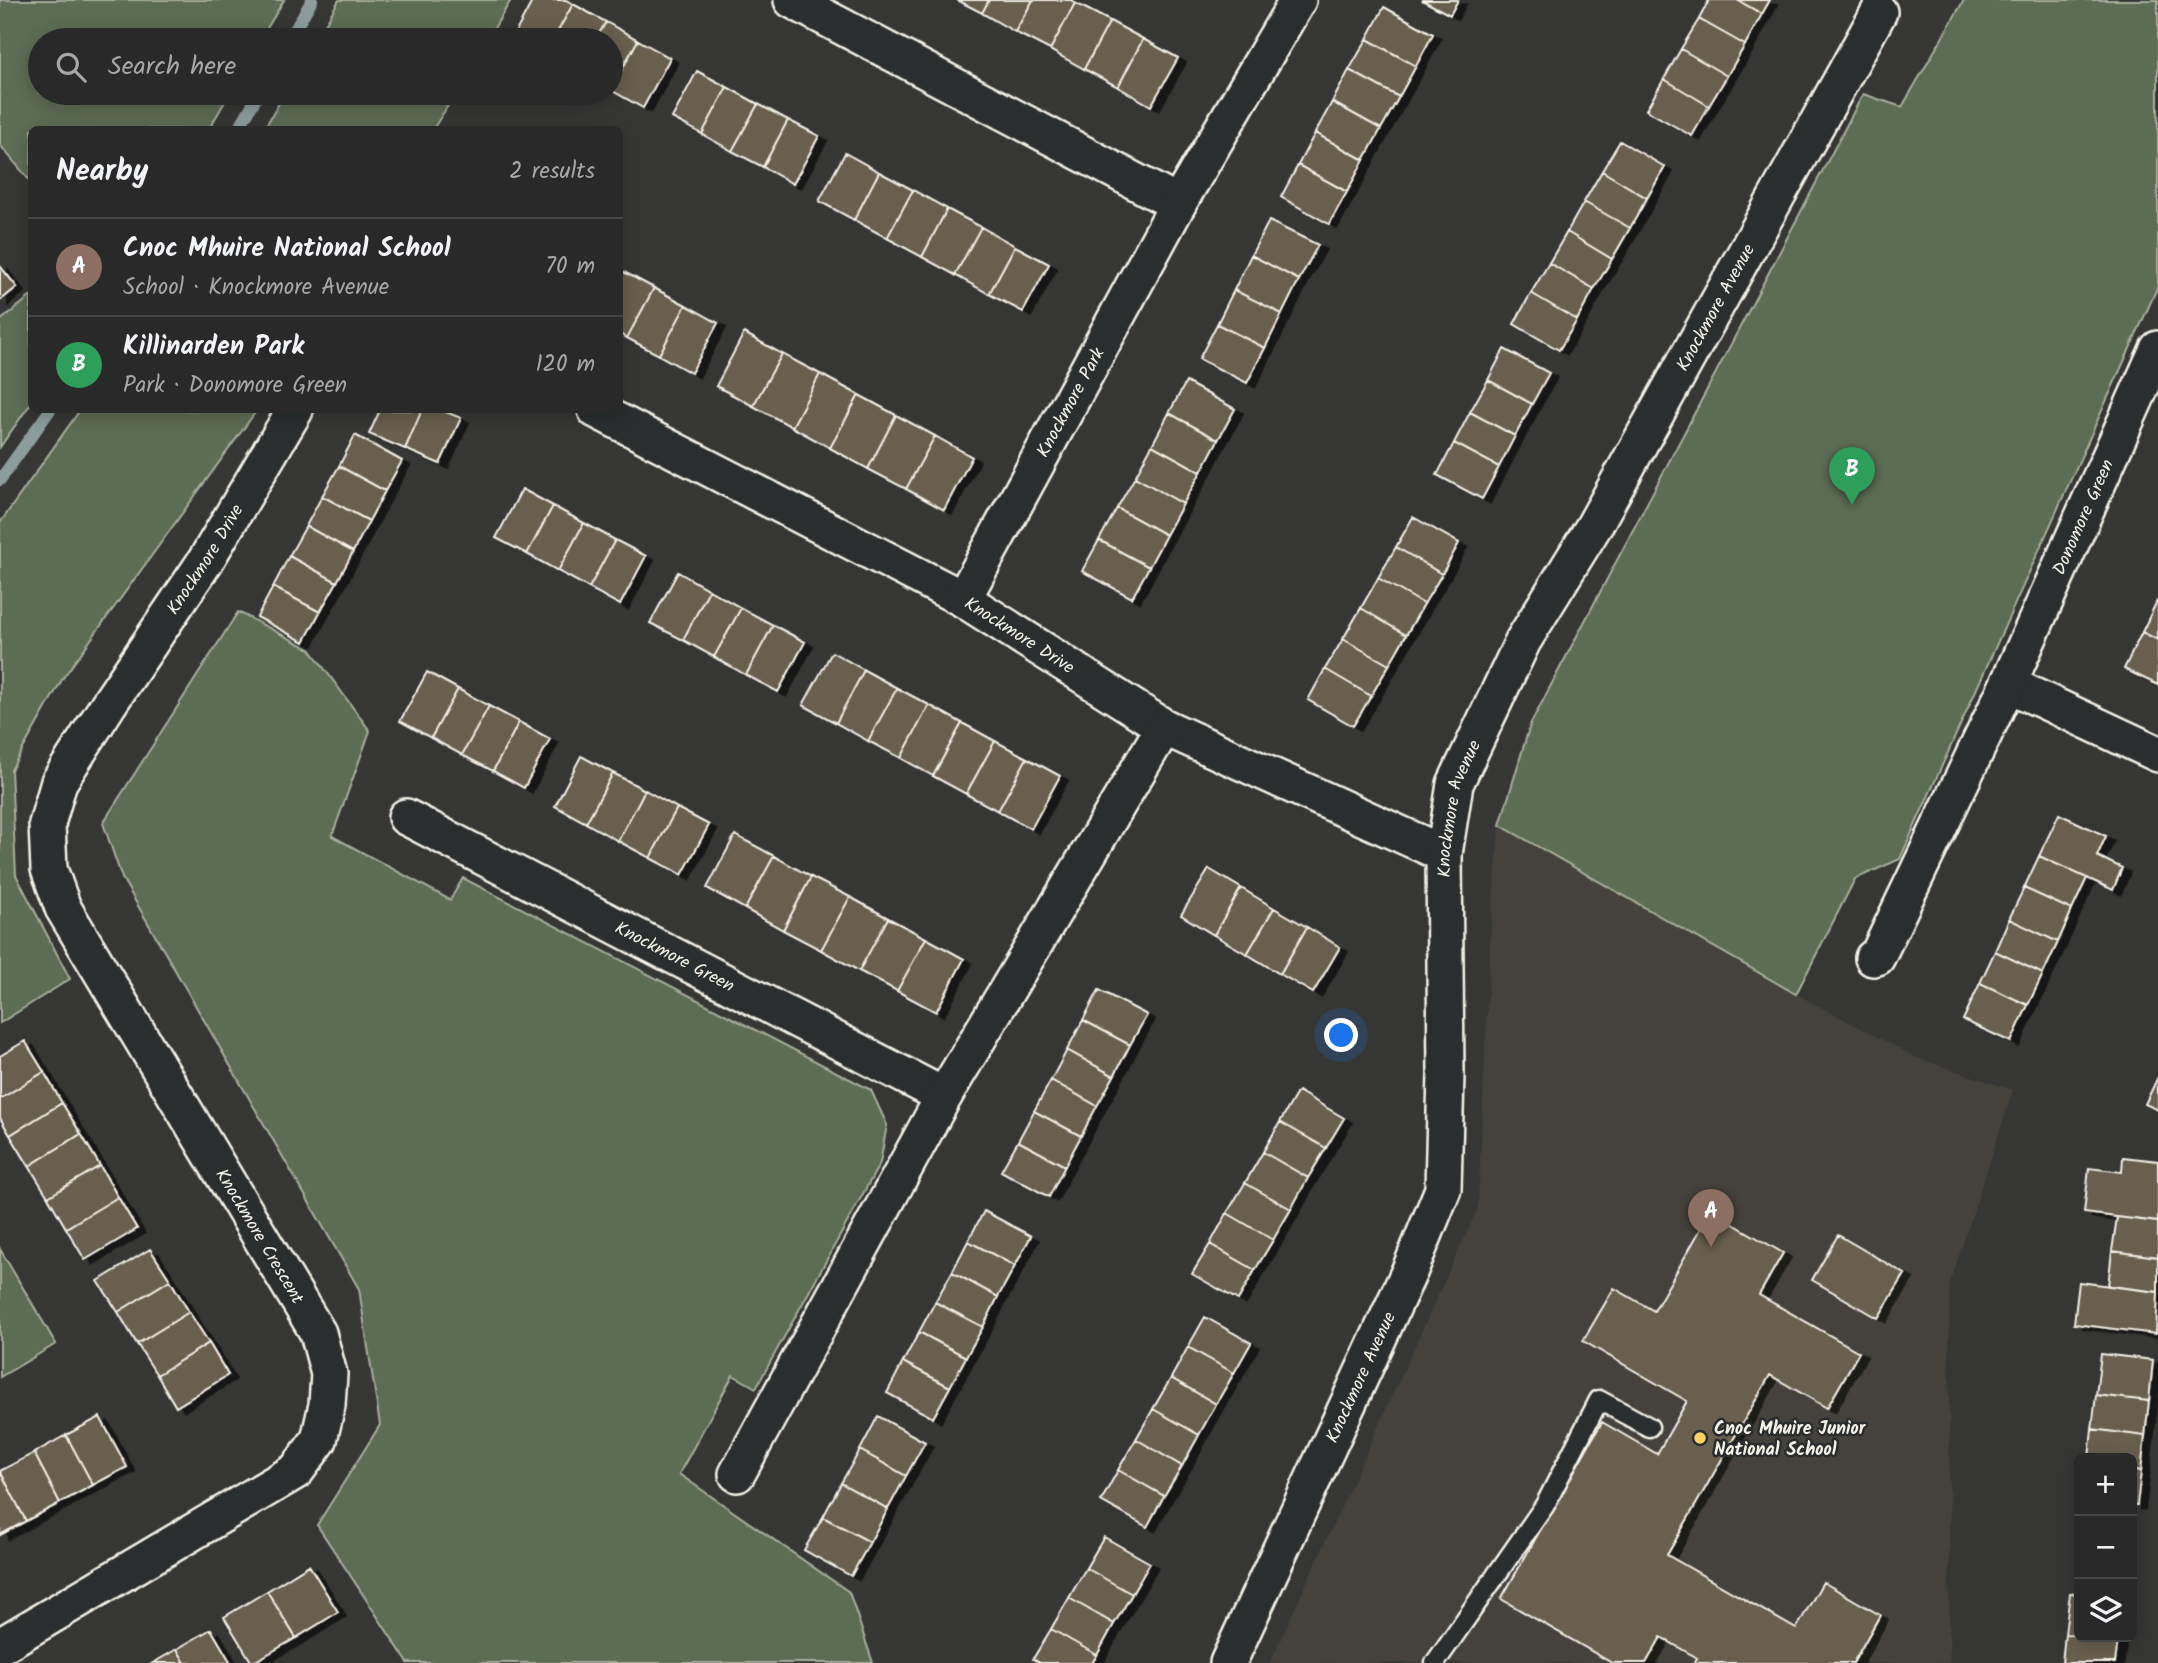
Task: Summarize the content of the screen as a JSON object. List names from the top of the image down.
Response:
{
  "streets": {
    "street": [
      "Knockmore Avenue",
      "Knockmore Park",
      "Donomore Green",
      "Knockmore Drive",
      "Knockmore Green",
      "Knockmore Crescent"
    ]
  },
  "crossings": [
    ["Knockmore Avenue", "Knockmore Drive"],
    ["Knockmore Park", "Knockmore Drive"],
    ["Knockmore Drive", "Knockmore Crescent"]
  ],
  "places": ["Cnoc Mhuire Junior National School"],
  "page": {
    "search": "Search here",
    "heading": ["Nearby", "2 results"],
    "list": [
      {
        "mark": "A",
        "name": "Cnoc Mhuire National School",
        "note": "School · Knockmore Avenue",
        "value": "70 m"
      },
      {
        "mark": "B",
        "name": "Killinarden Park",
        "note": "Park · Donomore Green",
        "value": "120 m"
      }
    ],
    "pins": ["B", "A"],
    "map_buttons": ["+", "−"]
  }
}
